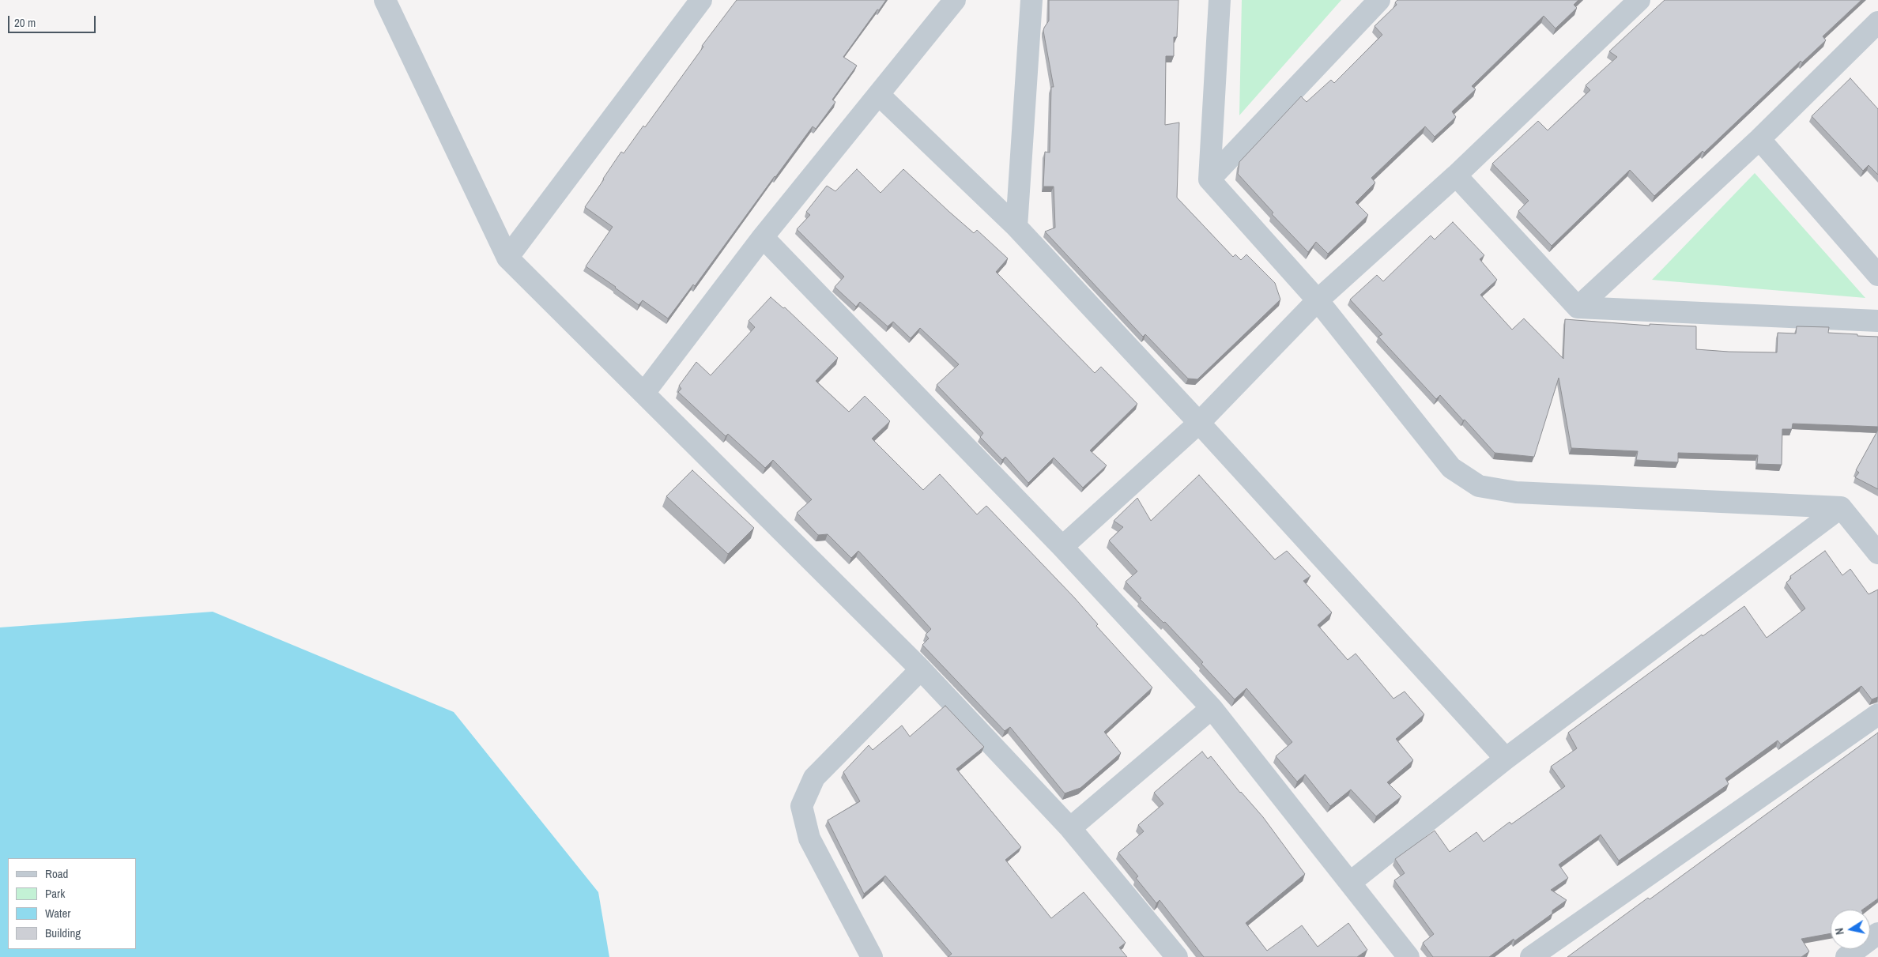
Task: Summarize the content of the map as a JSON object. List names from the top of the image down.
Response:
{
  "legend": [
    "Road",
    "Park",
    "Water",
    "Building"
  ],
  "scale_bar": "20 m",
  "north": "left"
}
